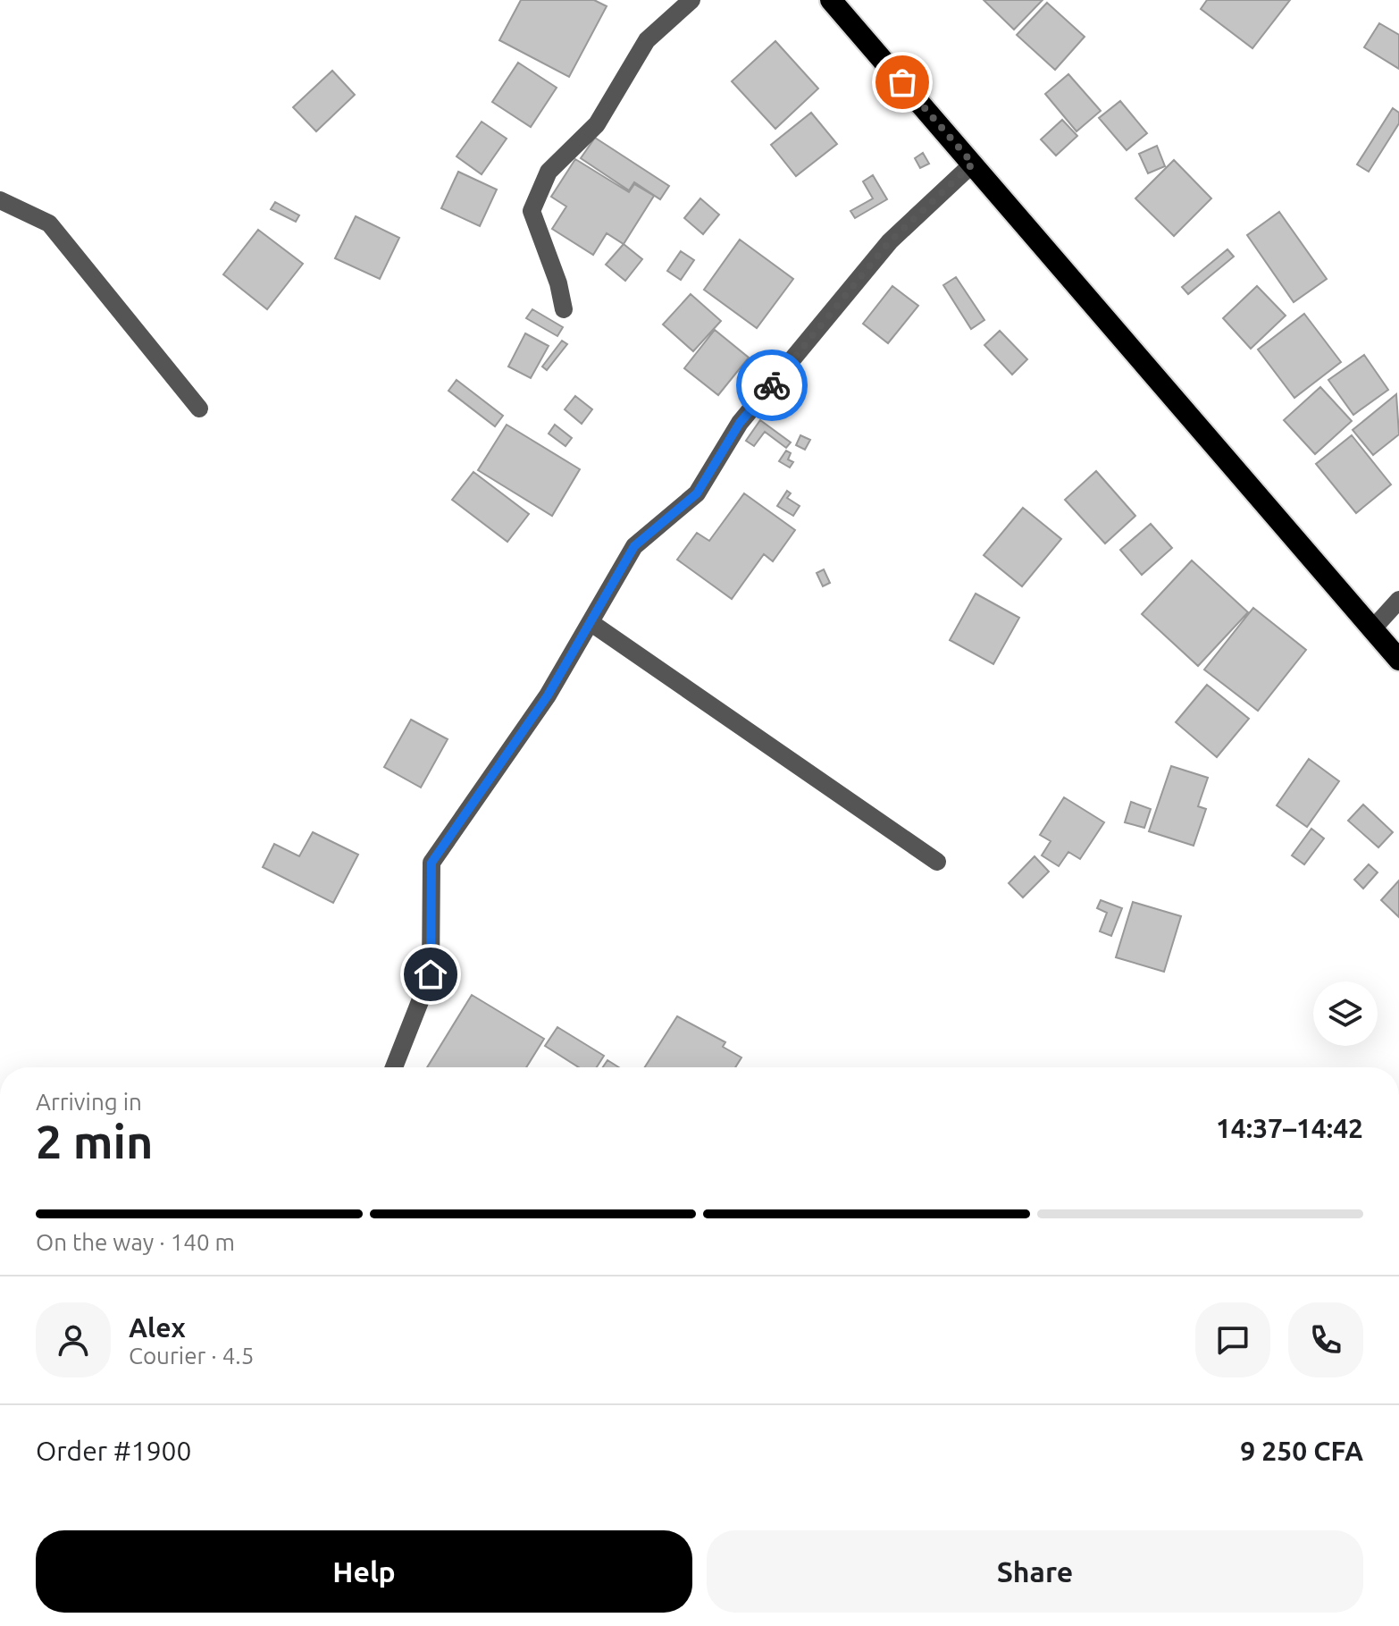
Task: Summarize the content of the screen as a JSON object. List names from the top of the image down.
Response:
{
  "page": {
    "heading": ["2 min", "Arriving in", "14:37–14:42"],
    "panel": [
      "Alex",
      "Courier · 4.5",
      "Order #1900",
      "9 250 CFA"
    ],
    "bar": "On the way · 140 m",
    "buttons": ["Help", "Share"]
  }
}
